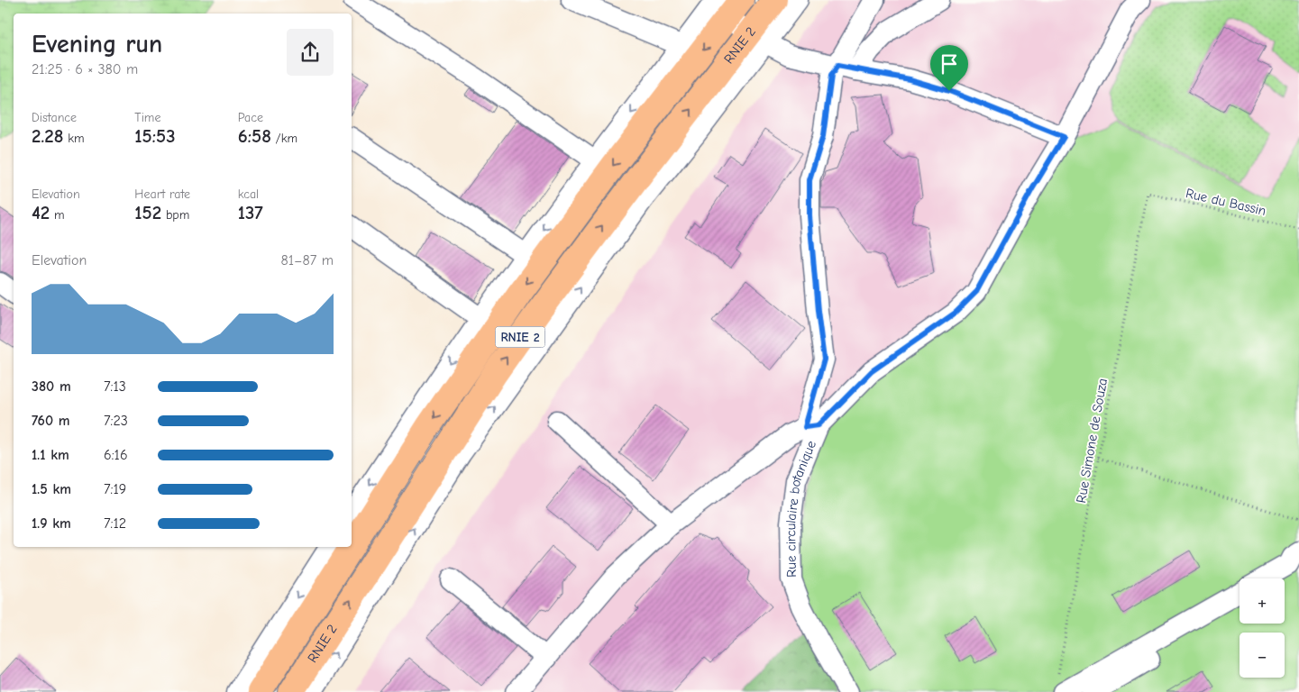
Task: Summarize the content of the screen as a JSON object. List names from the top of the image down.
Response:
{
  "streets": {
    "highway": ["RNIE 2"],
    "street": ["Rue circulaire botanique"],
    "path": ["Rue du Bassin", "Rue Simone de Souza"]
  },
  "crossings": [
    ["Rue du Bassin", "Rue Simone de Souza"]
  ],
  "page": {
    "heading": ["Evening run", "21:25 · 6 × 380 m"],
    "stats": [
      ["Distance", "2.28 km"],
      ["Time", "15:53"],
      ["Pace", "6:58 /km"],
      ["Elevation", "42 m"],
      ["Heart rate", "152 bpm"],
      ["kcal", "137"]
    ],
    "chart": ["Elevation", "81–87 m"],
    "list": [
      {
        "name": "380 m",
        "note": "7:13"
      },
      {
        "name": "760 m",
        "note": "7:23"
      },
      {
        "name": "1.1 km",
        "note": "6:16"
      },
      {
        "name": "1.5 km",
        "note": "7:19"
      },
      {
        "name": "1.9 km",
        "note": "7:12"
      }
    ],
    "map_buttons": ["+", "−"]
  }
}
